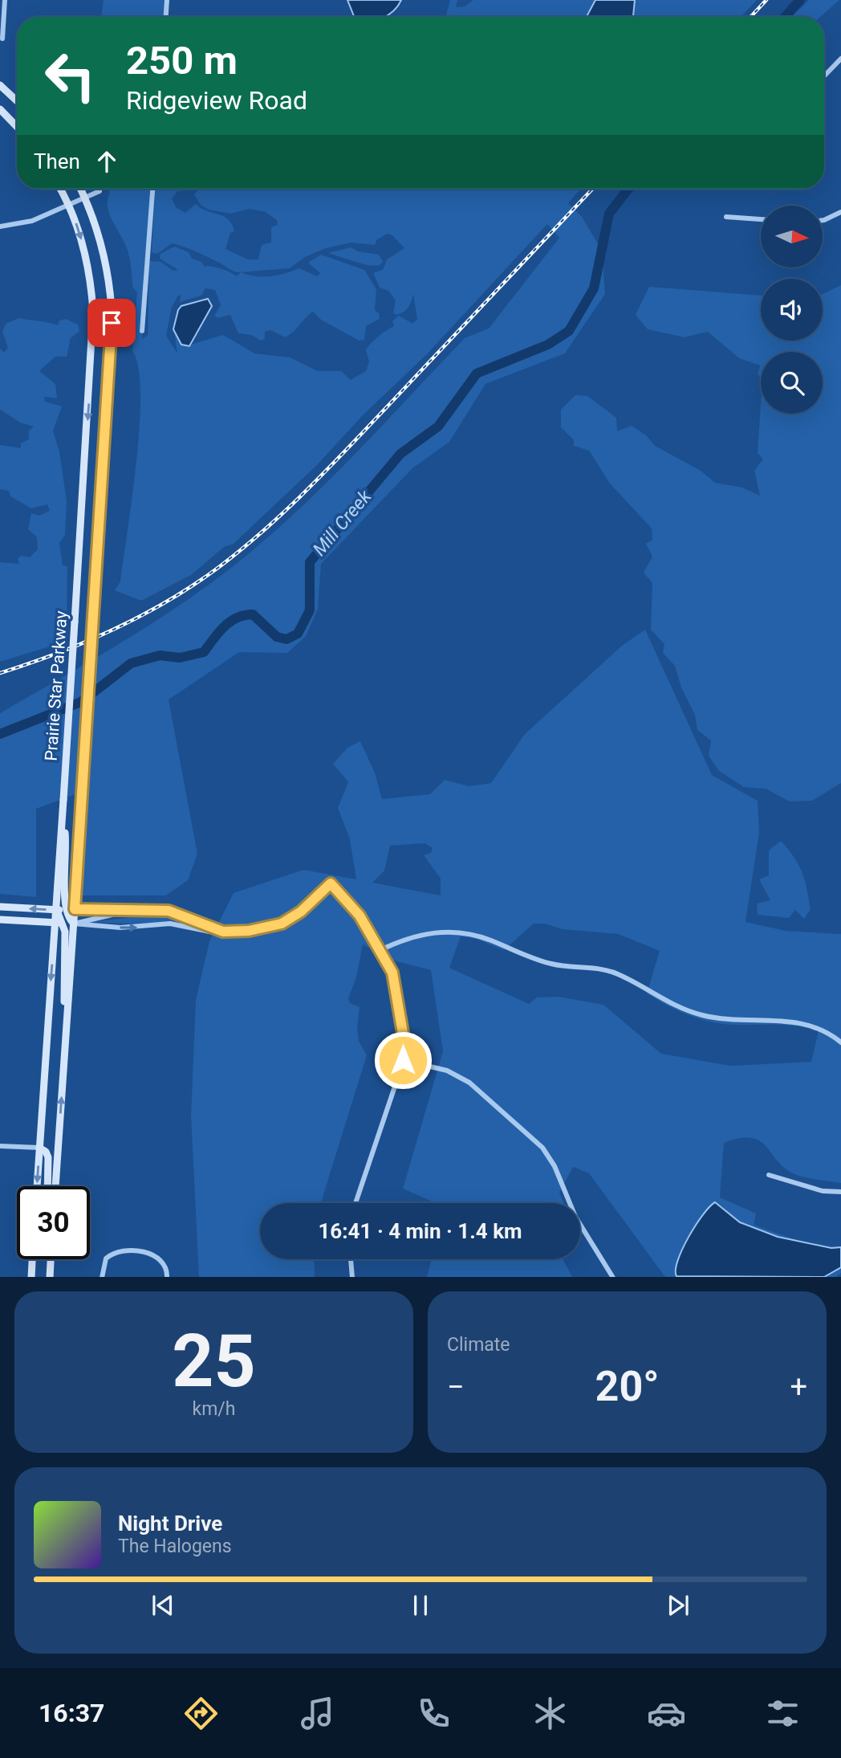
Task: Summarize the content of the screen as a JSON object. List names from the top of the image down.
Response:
{
  "streets": {
    "main road": ["Prairie Star Parkway"]
  },
  "water": ["Mill Creek"],
  "north": "right",
  "page": {
    "turn": ["250 m", "Ridgeview Road"],
    "then": "Then",
    "limit": "30",
    "trip": "16:41 · 4 min · 1.4 km",
    "tile": [
      ["25", "km/h"],
      "Climate"
    ],
    "heat": ["−", "20°", "+"],
    "song": ["Night Drive", "The Halogens"],
    "tabs": "16:37"
  }
}
